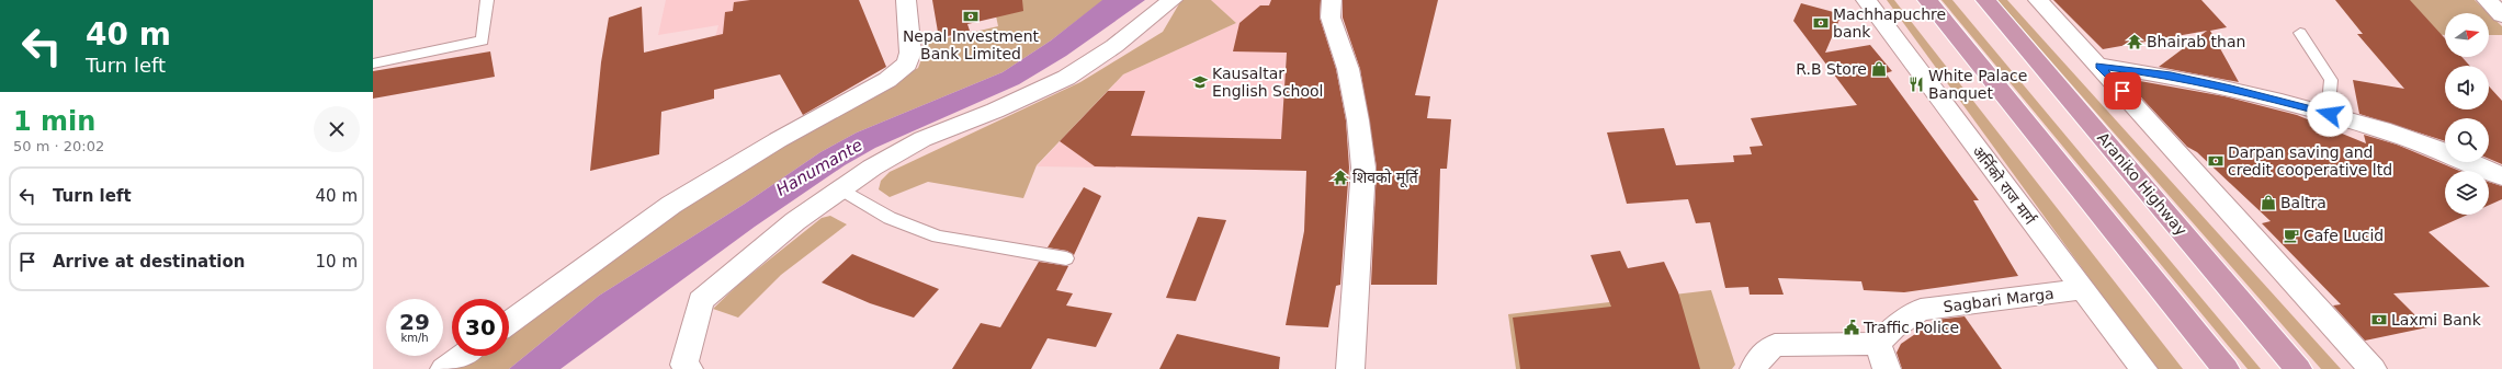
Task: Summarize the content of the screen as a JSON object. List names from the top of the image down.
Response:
{
  "streets": {
    "highway": ["Araniko Highway"],
    "street": ["अर्निको राज मार्ग", "Sagbari Marga"]
  },
  "crossings": [
    ["अर्निको राज मार्ग", "Sagbari Marga"]
  ],
  "water": ["Hanumante"],
  "places": {
    "bank": [
      "Nepal Investment Bank Limited",
      "Machhapuchre bank",
      "Darpan saving and credit cooperative ltd",
      "Laxmi Bank"
    ],
    "temple": ["Bhairab than", "शिवको मूर्ति"],
    "shop": ["R.B Store", "Baltra"],
    "school or university": ["Kausaltar English School"],
    "restaurant": ["White Palace Banquet"],
    "cafe": ["Cafe Lucid"],
    "public building": ["Traffic Police"]
  },
  "north": "right",
  "page": {
    "turn": ["40 m", "Turn left"],
    "heading": ["1 min", "50 m · 20:02"],
    "list": [
      {
        "name": "Turn left",
        "value": "40 m"
      },
      {
        "name": "Arrive at destination",
        "value": "10 m"
      }
    ],
    "speed": "29 km/h",
    "limit": "30"
  }
}
